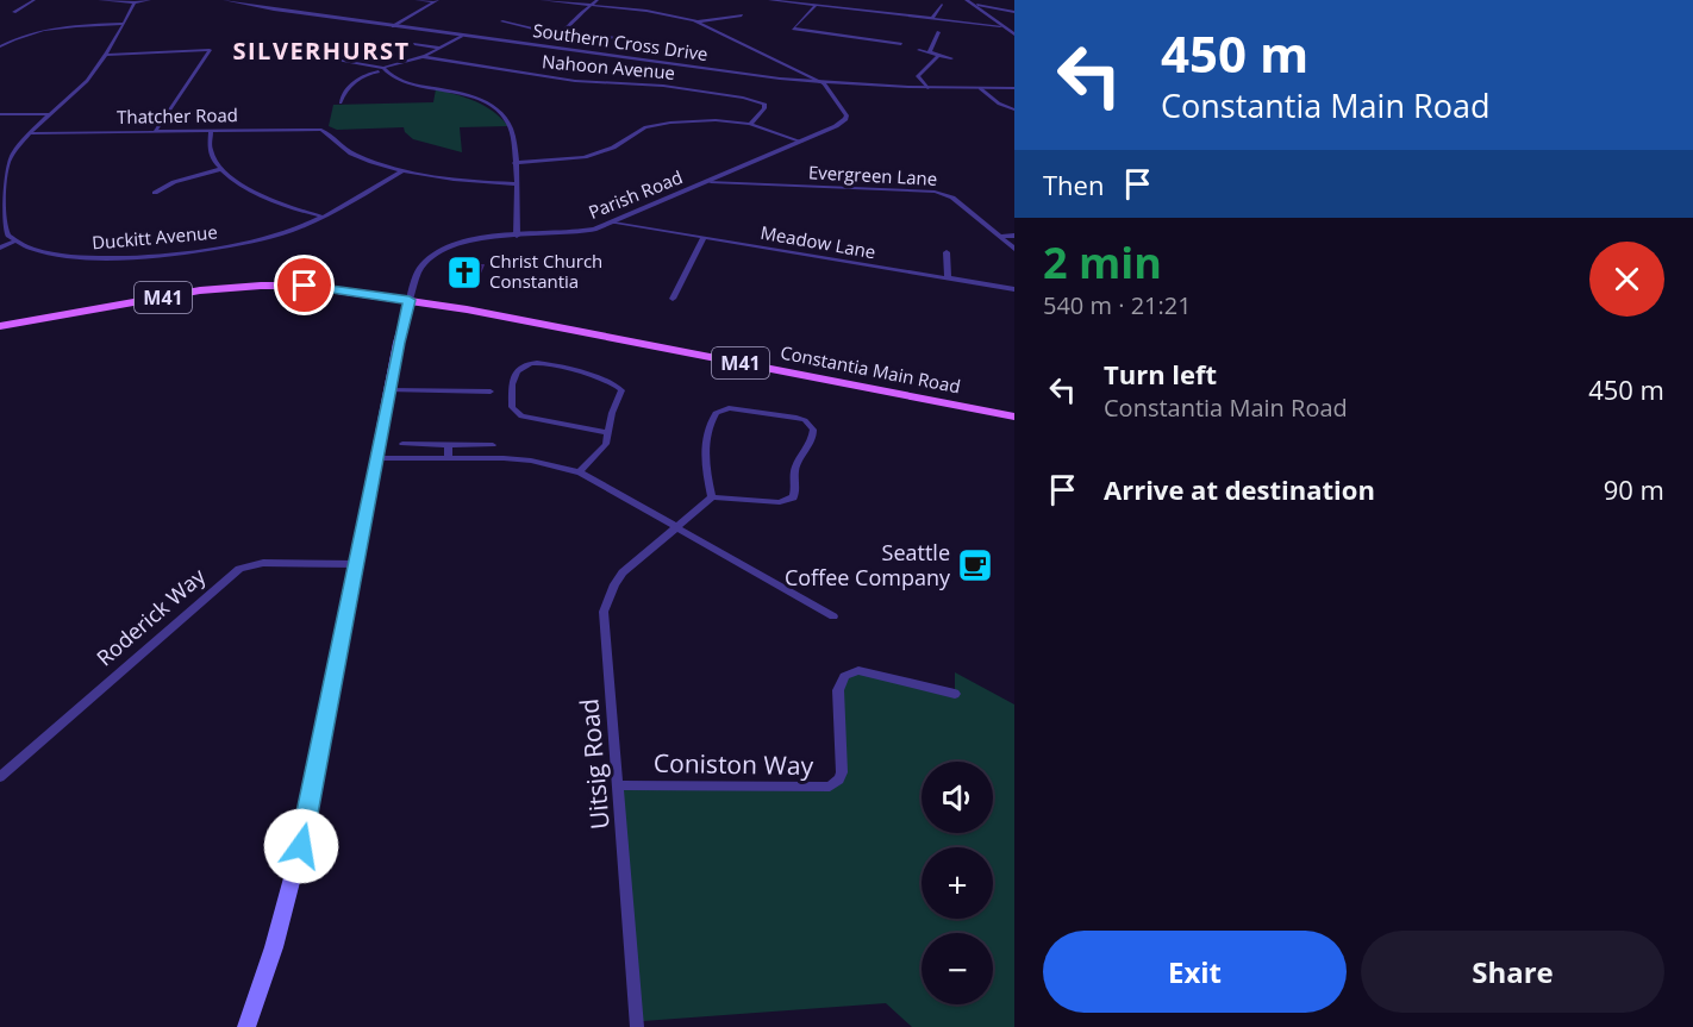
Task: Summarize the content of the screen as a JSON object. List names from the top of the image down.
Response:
{
  "streets": {
    "main road": ["M41", "Constantia Main Road"],
    "street": [
      "Southern Cross Drive",
      "Nahoon Avenue",
      "Thatcher Road",
      "Evergreen Lane",
      "Parish Road",
      "Duckitt Avenue",
      "Meadow Lane",
      "Roderick Way",
      "Uitsig Road",
      "Coniston Way"
    ]
  },
  "crossings": [
    ["Southern Cross Drive", "Parish Road"],
    ["Thatcher Road", "Duckitt Avenue"],
    ["Evergreen Lane", "Parish Road"],
    ["Parish Road", "Meadow Lane"],
    ["Parish Road", "Constantia Main Road"],
    ["Uitsig Road", "Coniston Way"]
  ],
  "districts": ["SILVERHURST"],
  "places": {
    "church": ["Christ Church Constantia"],
    "cafe": ["Seattle Coffee Company"]
  },
  "page": {
    "turn": ["450 m", "Constantia Main Road"],
    "then": "Then",
    "heading": ["2 min", "540 m · 21:21"],
    "list": [
      {
        "name": "Turn left",
        "note": "Constantia Main Road",
        "value": "450 m"
      },
      {
        "name": "Arrive at destination",
        "value": "90 m"
      }
    ],
    "map_buttons": ["+", "−"],
    "buttons": ["Exit", "Share"]
  }
}
